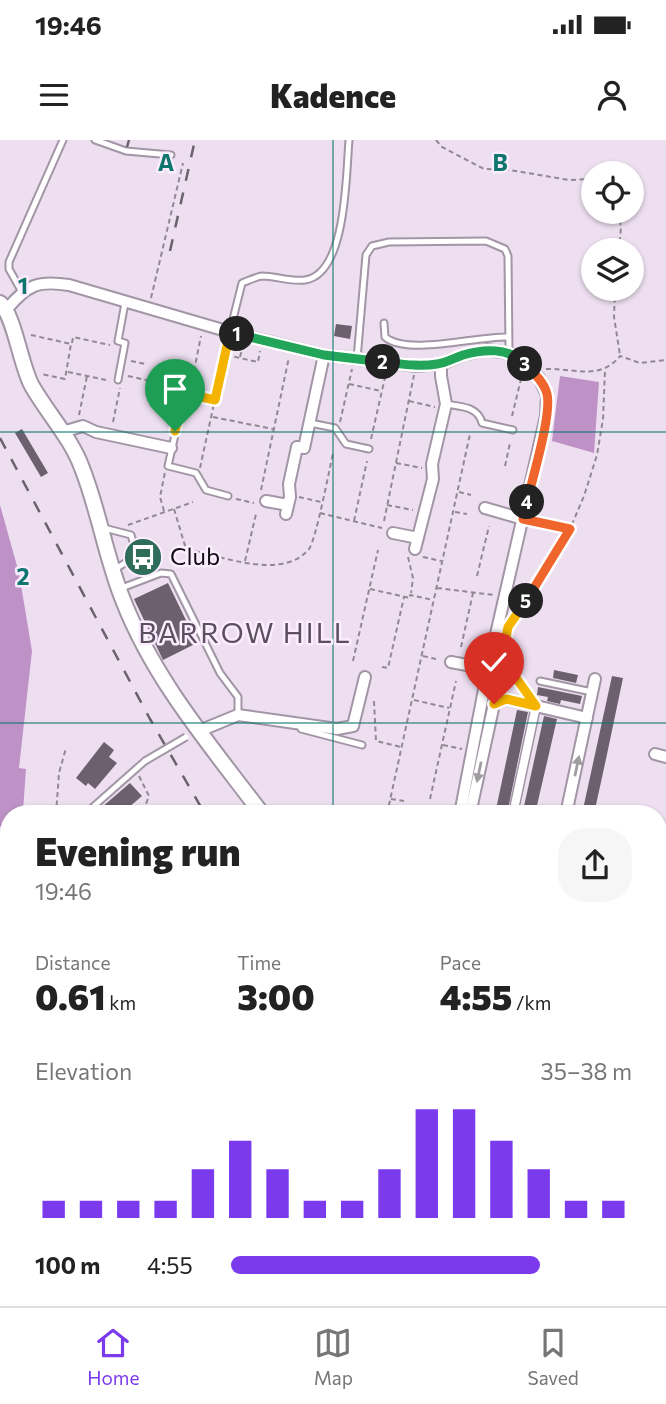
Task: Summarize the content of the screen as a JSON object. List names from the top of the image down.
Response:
{
  "districts": ["BARROW HILL"],
  "places": {
    "bus stop": ["Club"]
  },
  "page": {
    "status": "19:46",
    "header": "Kadence",
    "pins": [
      "1",
      "2",
      "3",
      "4",
      "5"
    ],
    "heading": ["Evening run", "19:46"],
    "stats": [
      ["Distance", "0.61 km"],
      ["Time", "3:00"],
      ["Pace", "4:55 /km"]
    ],
    "chart": ["Elevation", "35–38 m"],
    "list": [
      {
        "name": "100 m",
        "note": "4:55"
      }
    ],
    "tabs": ["Home", "Map", "Saved"]
  },
  "grid": {
    "columns": ["A", "B"],
    "rows": ["1", "2"]
  }
}
